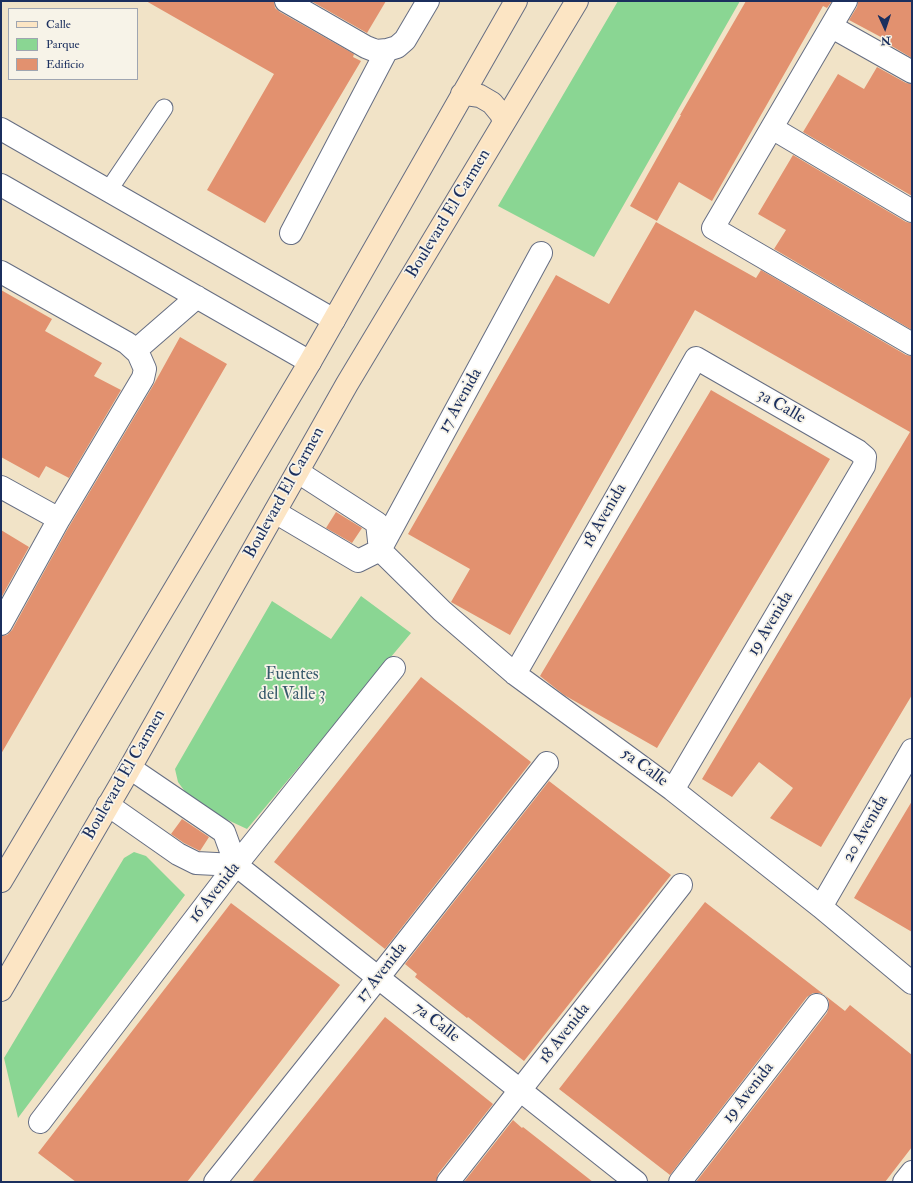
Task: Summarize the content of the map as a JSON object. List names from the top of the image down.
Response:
{
  "streets": {
    "main road": ["Boulevard El Carmen"],
    "street": [
      "17 Avenida",
      "3a Calle",
      "18 Avenida",
      "19 Avenida",
      "5a Calle",
      "20 Avenida",
      "16 Avenida",
      "7a Calle"
    ]
  },
  "crossings": [
    ["17 Avenida", "5a Calle"],
    ["17 Avenida", "7a Calle"],
    ["3a Calle", "18 Avenida"],
    ["3a Calle", "19 Avenida"],
    ["18 Avenida", "5a Calle"],
    ["18 Avenida", "7a Calle"],
    ["19 Avenida", "5a Calle"],
    ["5a Calle", "20 Avenida"],
    ["16 Avenida", "7a Calle"]
  ],
  "parks": ["Fuentes del Valle 3"],
  "legend": ["Calle", "Parque", "Edificio"],
  "north": "bottom"
}
